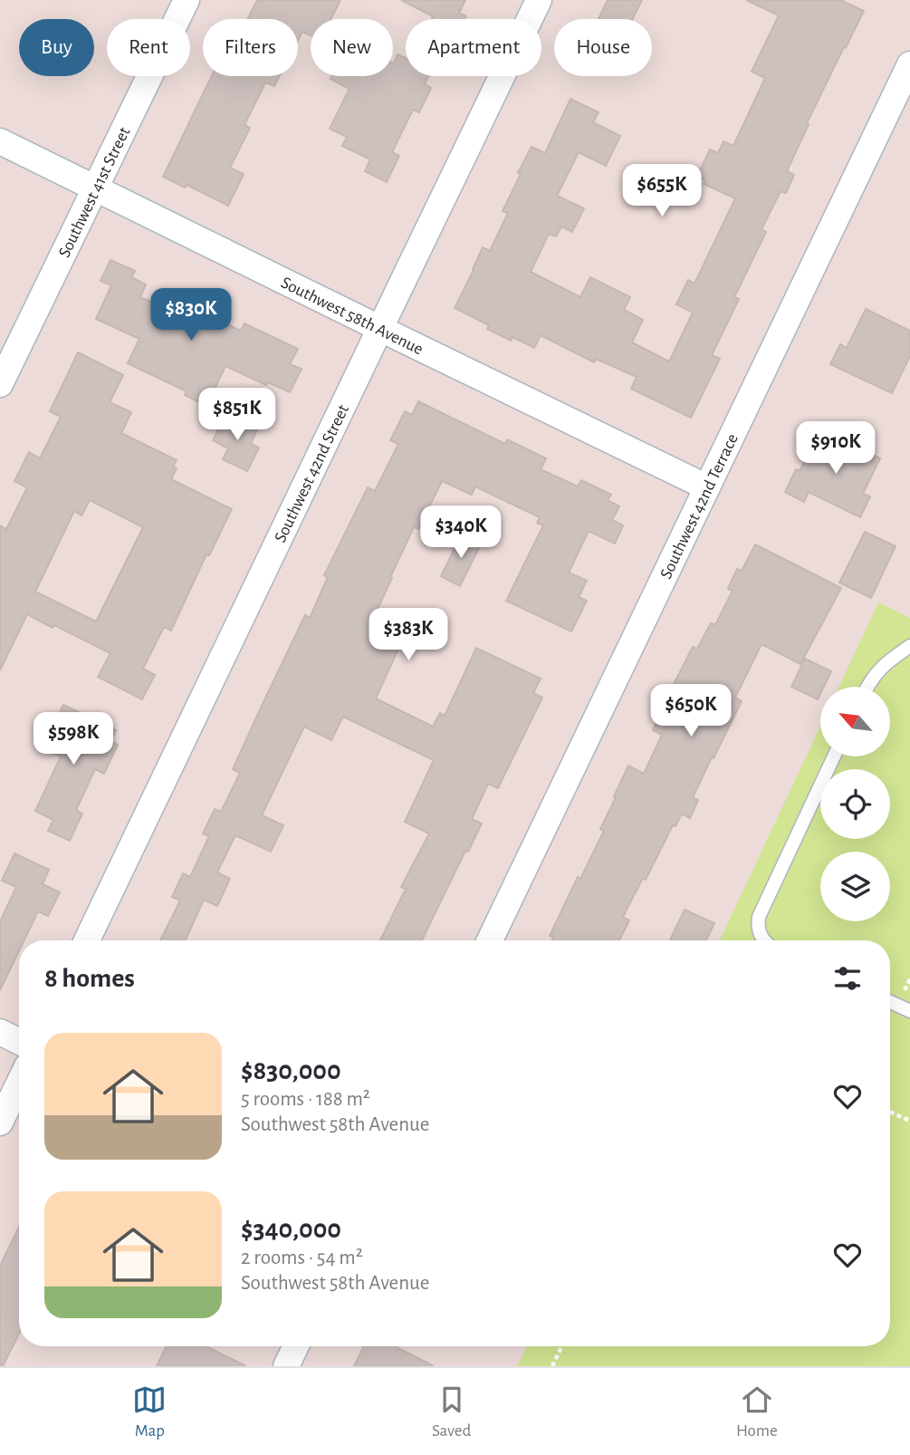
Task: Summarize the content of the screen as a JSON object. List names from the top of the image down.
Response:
{
  "streets": {
    "street": [
      "Southwest 41st Street",
      "Southwest 58th Avenue",
      "Southwest 42nd Street",
      "Southwest 42nd Terrace"
    ]
  },
  "crossings": [
    ["Southwest 41st Street", "Southwest 58th Avenue"],
    ["Southwest 58th Avenue", "Southwest 42nd Street"],
    ["Southwest 58th Avenue", "Southwest 42nd Terrace"]
  ],
  "north": "top left",
  "page": {
    "chip": [
      "Buy",
      "Rent",
      "Filters",
      "New",
      "Apartment",
      "House"
    ],
    "price": [
      "$655K",
      "$830K",
      "$851K",
      "$910K",
      "$340K",
      "$383K",
      "$650K",
      "$598K"
    ],
    "heading": "8 homes",
    "list": [
      {
        "name": "$830,000",
        "note": "5 rooms · 188 m² · Southwest 58th Avenue"
      },
      {
        "name": "$340,000",
        "note": "2 rooms · 54 m² · Southwest 58th Avenue"
      }
    ],
    "tabs": ["Map", "Saved", "Home"]
  }
}
